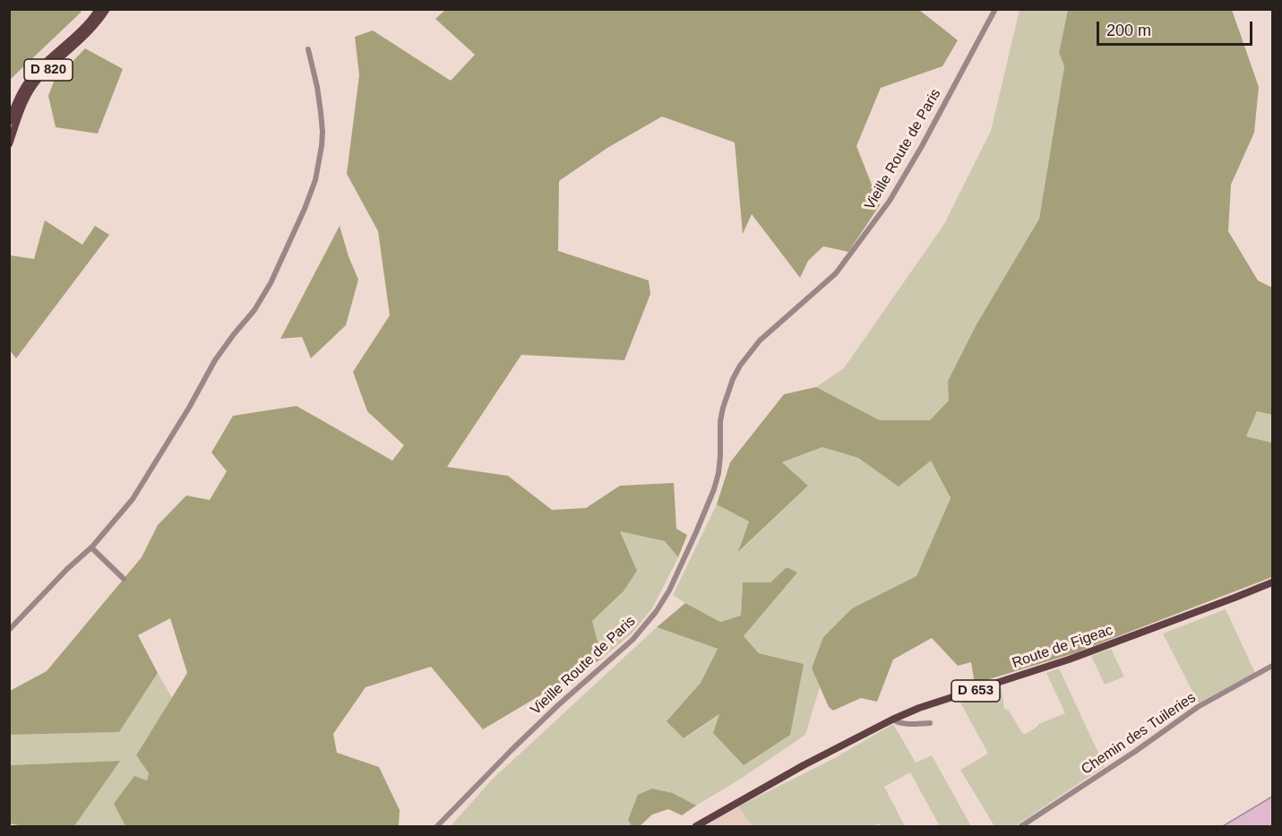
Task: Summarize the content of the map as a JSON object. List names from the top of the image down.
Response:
{
  "streets": {
    "main road": ["D 820", "Route de Figeac", "D 653"],
    "street": ["Vieille Route de Paris", "Chemin des Tuileries"]
  },
  "scale_bar": "200 m"
}
